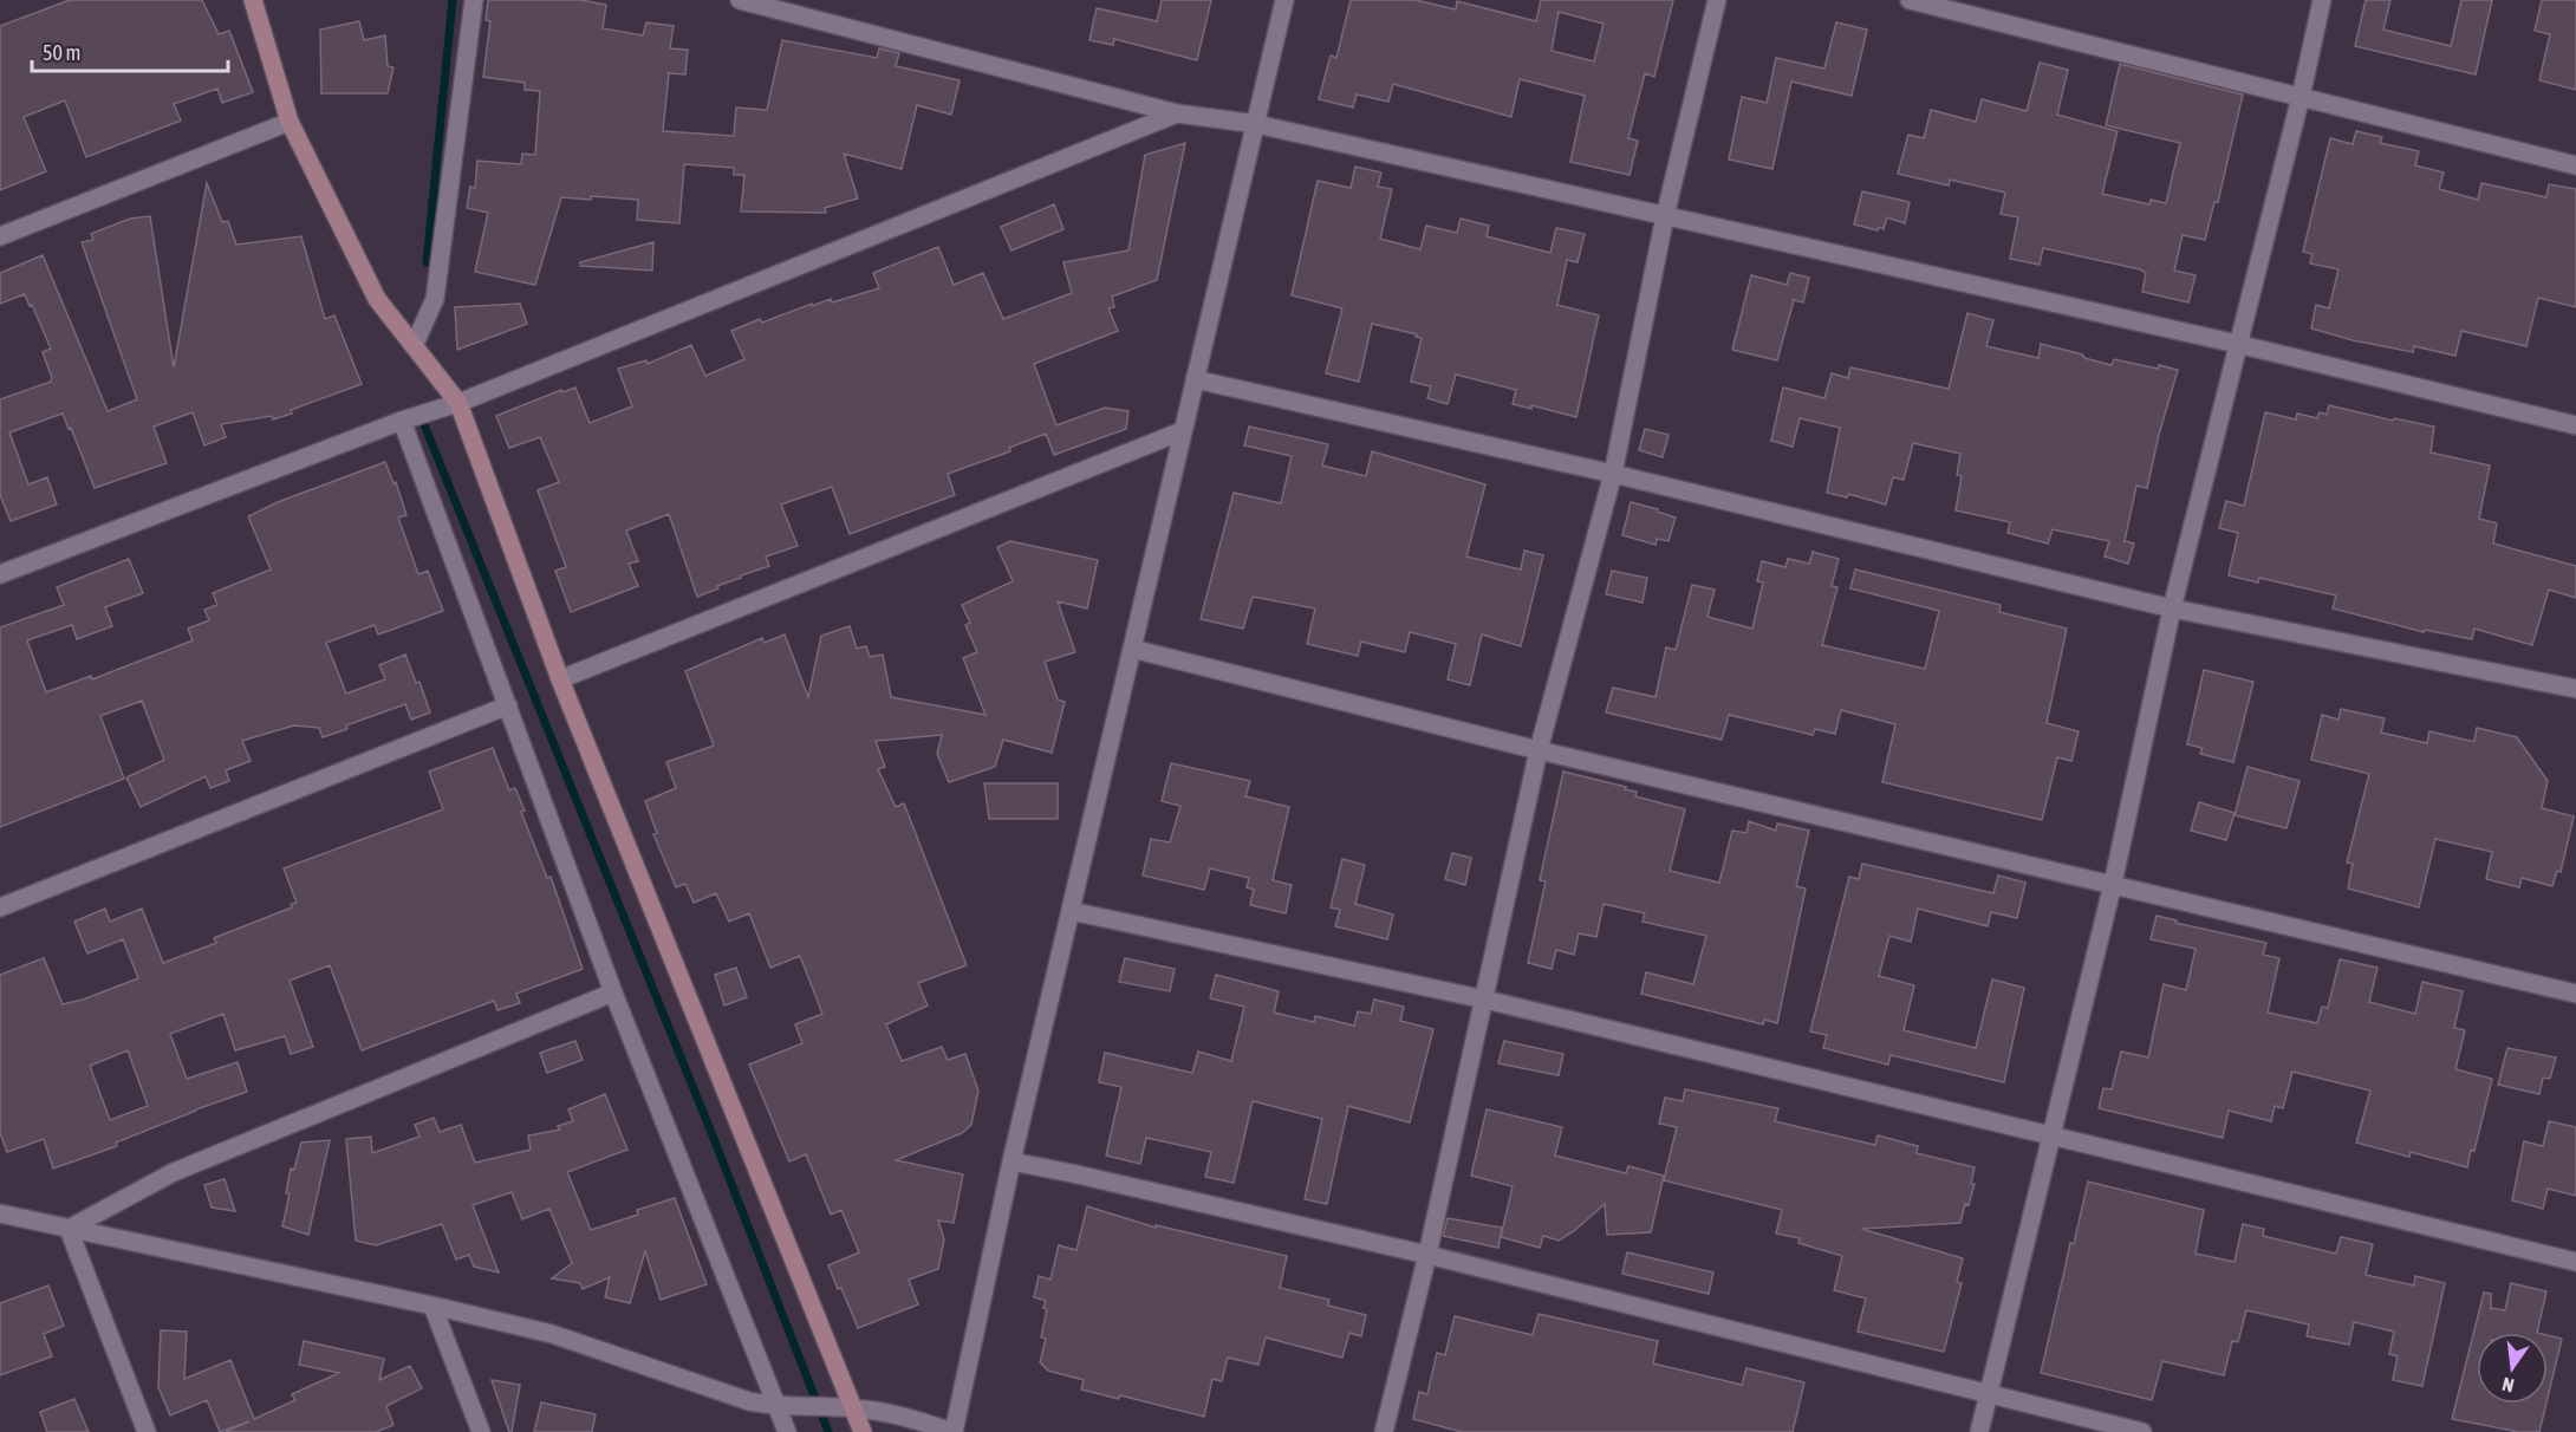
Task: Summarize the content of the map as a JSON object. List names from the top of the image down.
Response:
{
  "scale_bar": "50 m",
  "north": "bottom"
}
